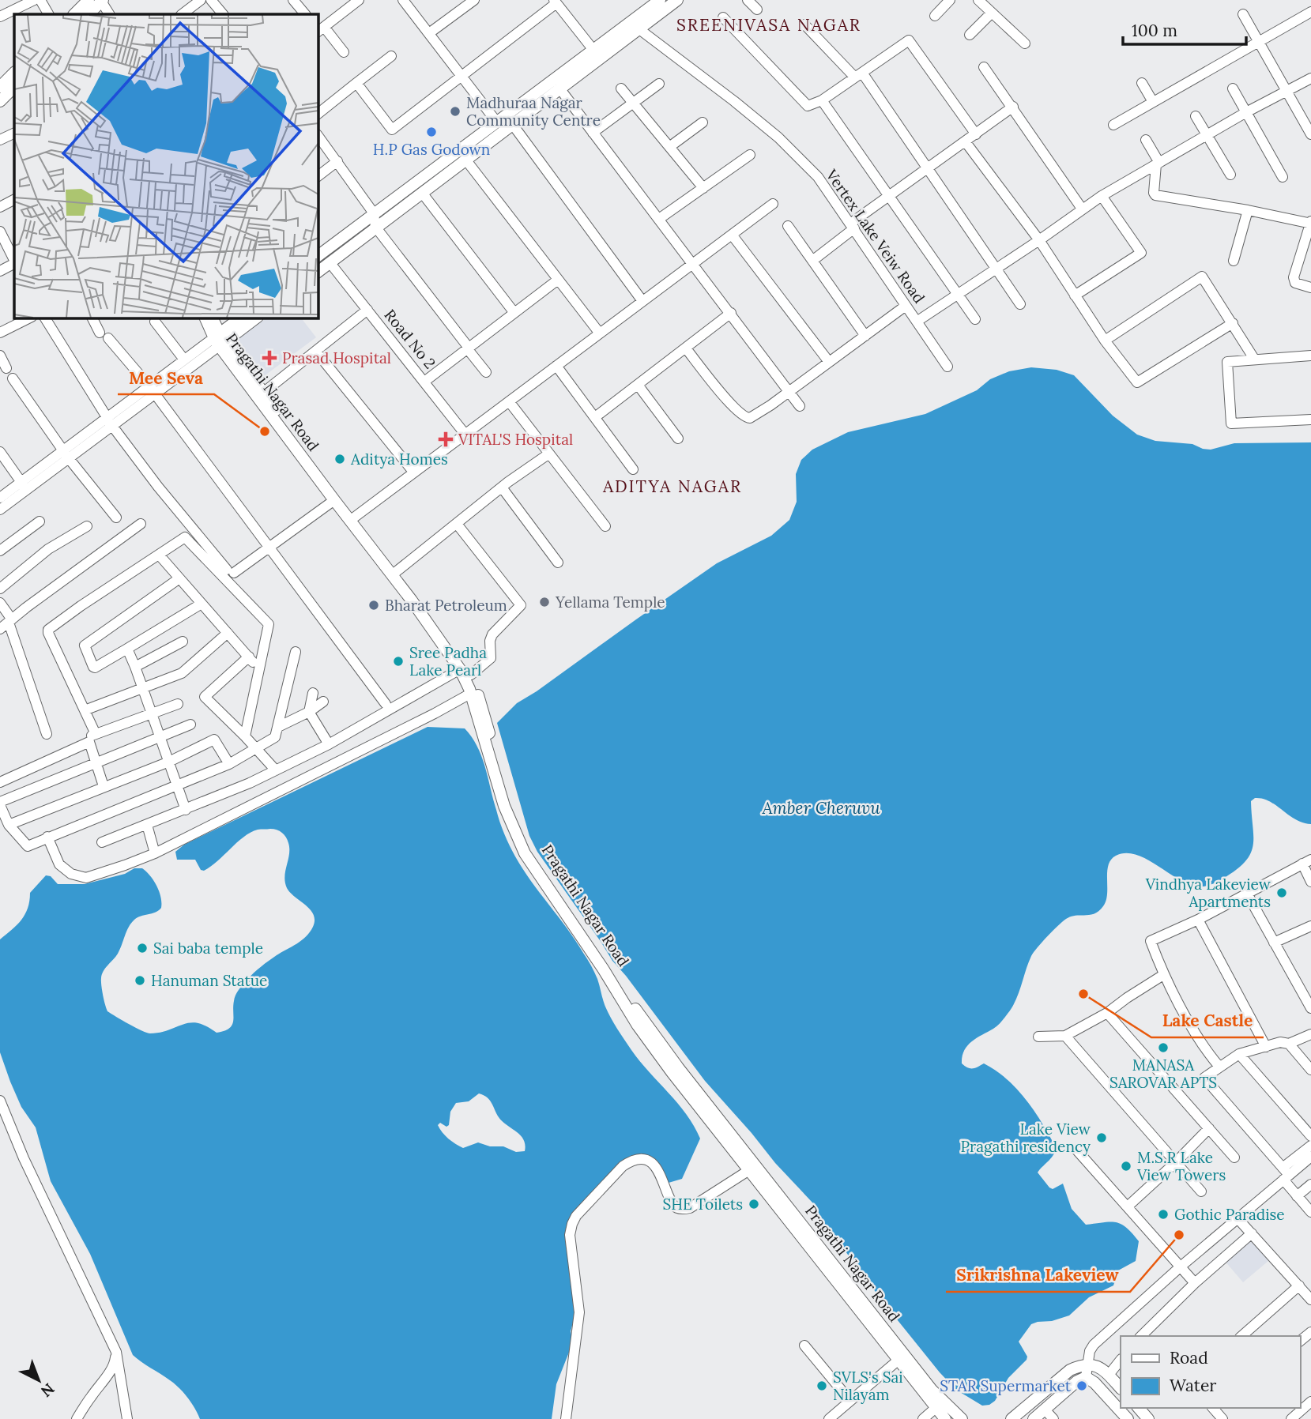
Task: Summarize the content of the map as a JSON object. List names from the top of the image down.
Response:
{
  "streets": {
    "main road": ["Pragathi Nagar Road"],
    "street": ["Vertex Lake Veiw Road", "Road No 2"]
  },
  "districts": ["SREENIVASA NAGAR", "ADITYA NAGAR"],
  "water": ["Amber Cheruvu"],
  "places": {
    "other": [
      "Madhuraa Nagar Community Centre",
      "H.P Gas Godown",
      "Mee Seva",
      "Aditya Homes",
      "Yellama Temple",
      "Bharat Petroleum",
      "Sree Padha Lake Pearl",
      "Vindhya Lakeview Apartments",
      "Sai baba temple",
      "Hanuman Statue",
      "Lake Castle",
      "MANASA SAROVAR APTS",
      "Lake View Pragathi residency",
      "M.S.R Lake View Towers",
      "SHE Toilets",
      "Gothic Paradise",
      "Srikrishna Lakeview",
      "SVLS's Sai Nilayam",
      "STAR Supermarket"
    ],
    "health": ["Prasad Hospital", "VITAL'S Hospital"]
  },
  "legend": ["Road", "Water"],
  "scale_bar": "100 m",
  "north": "bottom right"
}
